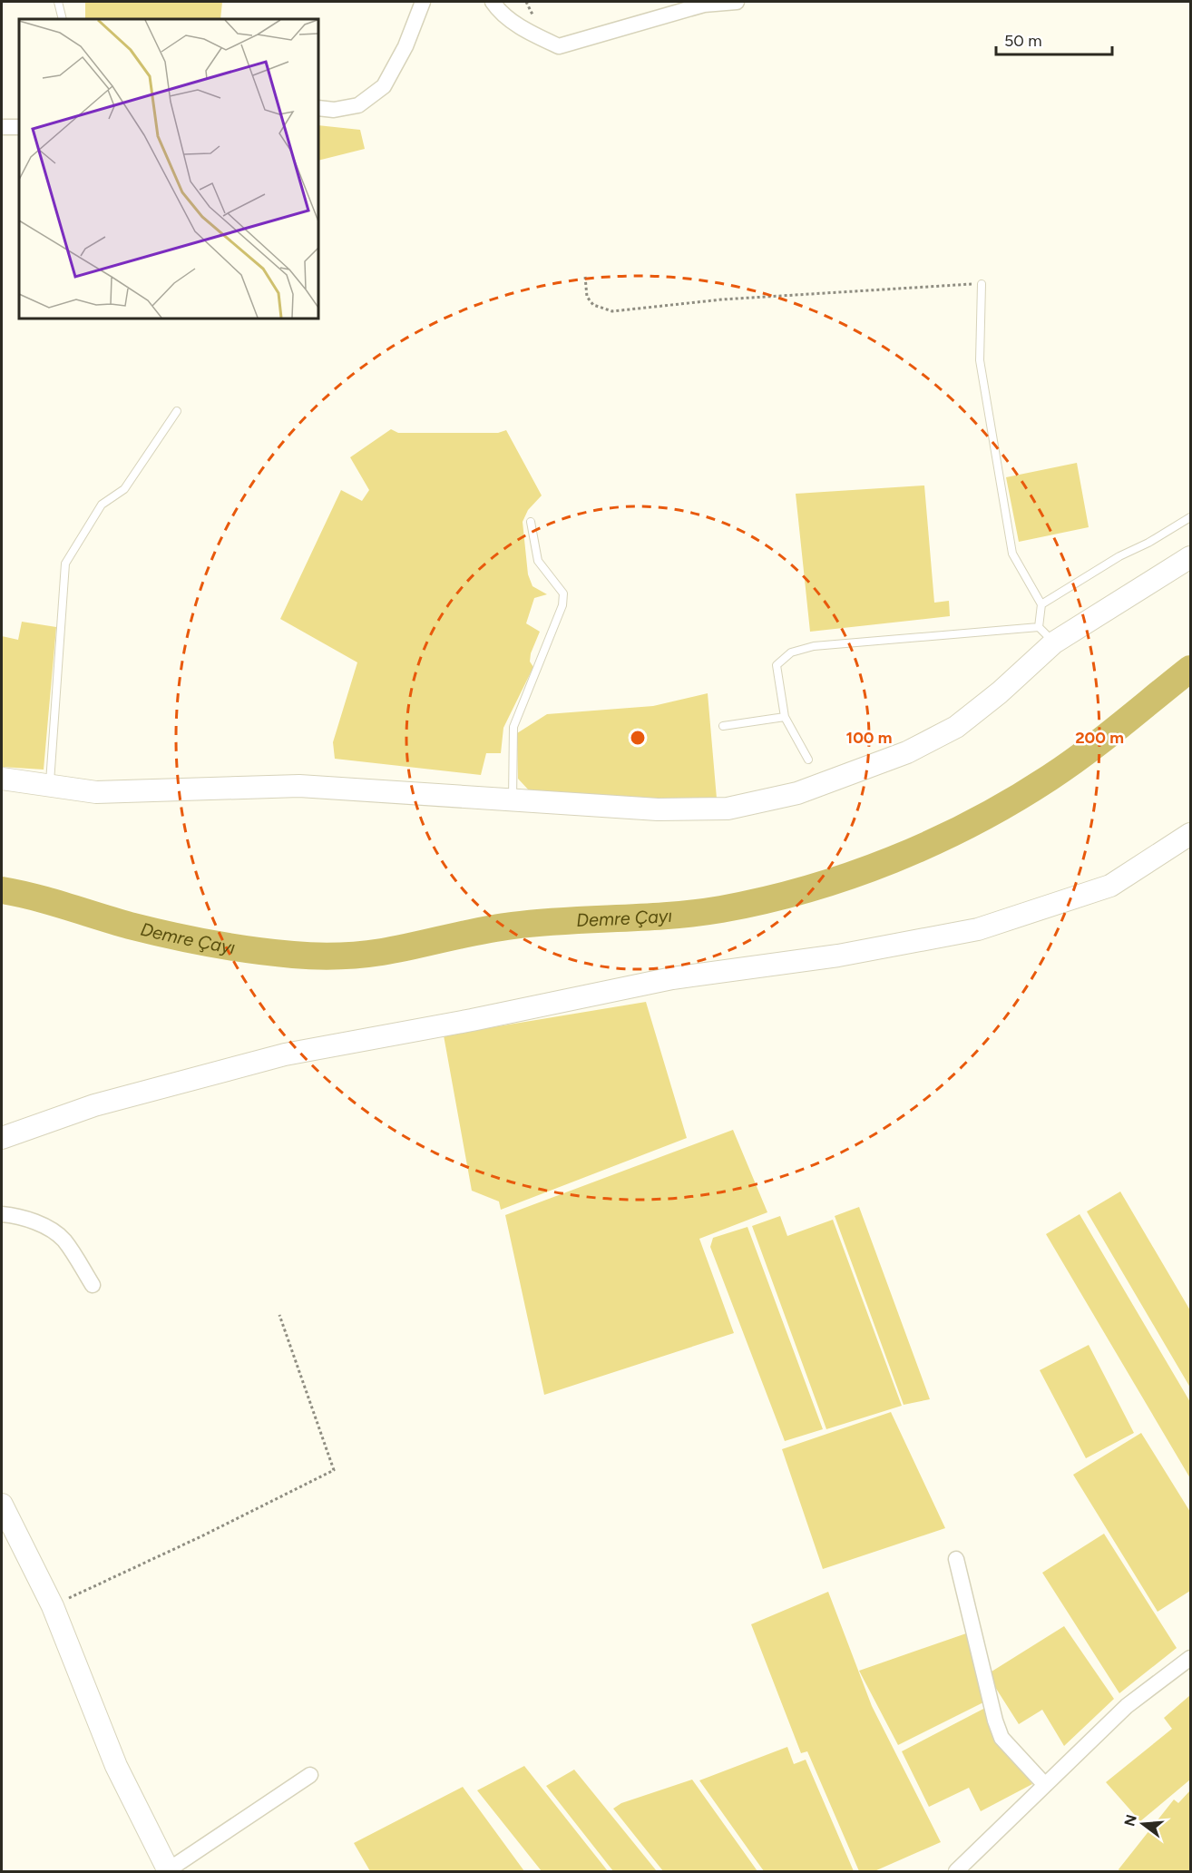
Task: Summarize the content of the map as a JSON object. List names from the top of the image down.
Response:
{
  "water": ["Demre Çayı"],
  "scale_bar": "50 m",
  "north": "left",
  "rings": ["100 m", "200 m"]
}
